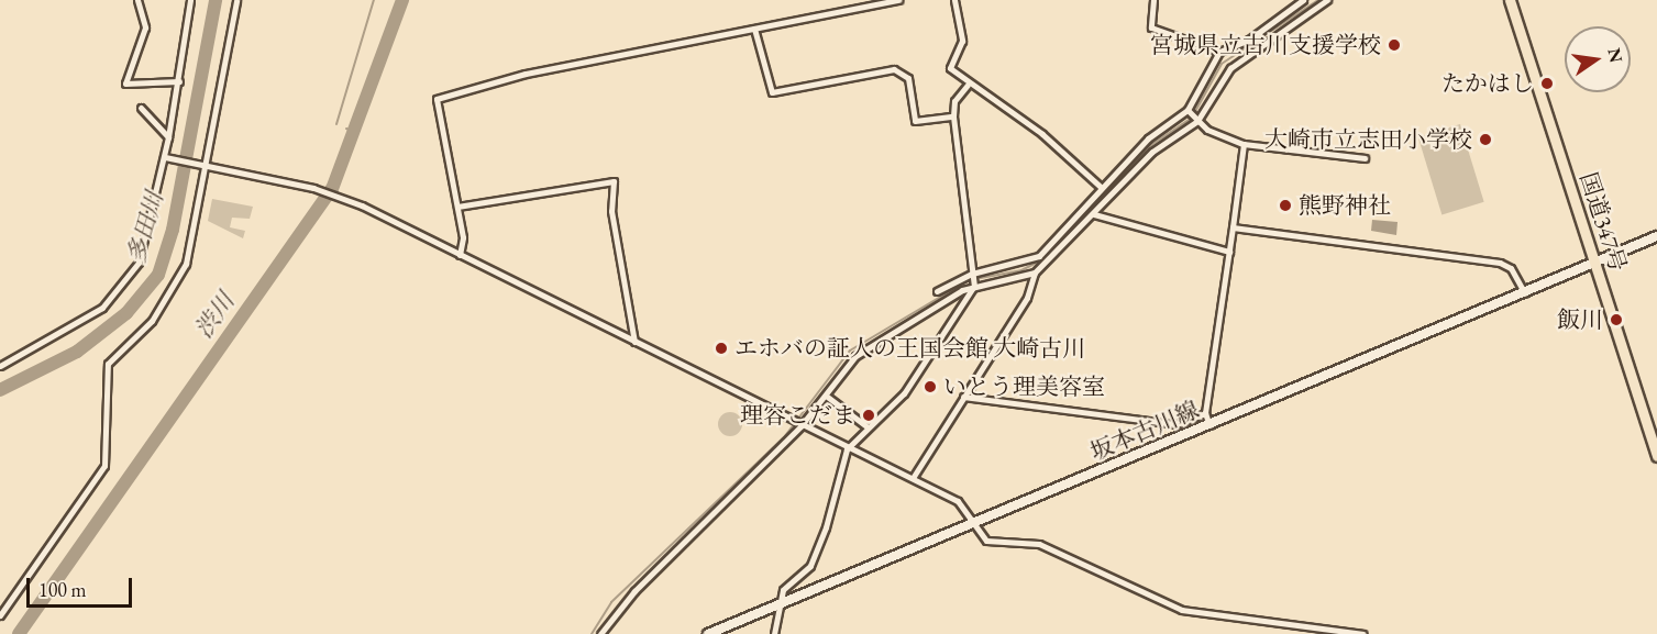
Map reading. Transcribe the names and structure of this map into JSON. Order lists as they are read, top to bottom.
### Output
{
  "streets": {
    "highway": ["国道347号"],
    "main road": ["坂本古川線"]
  },
  "crossings": [
    ["国道347号", "坂本古川線"]
  ],
  "water": ["多田川", "渋川"],
  "places": [
    "宮城県立古川支援学校",
    "たかはし",
    "大崎市立志田小学校",
    "熊野神社",
    "飯川",
    "エホバの証人の王国会館 大崎古川",
    "いとう理美容室",
    "理容こだま"
  ],
  "scale_bar": "100 m",
  "north": "right"
}
